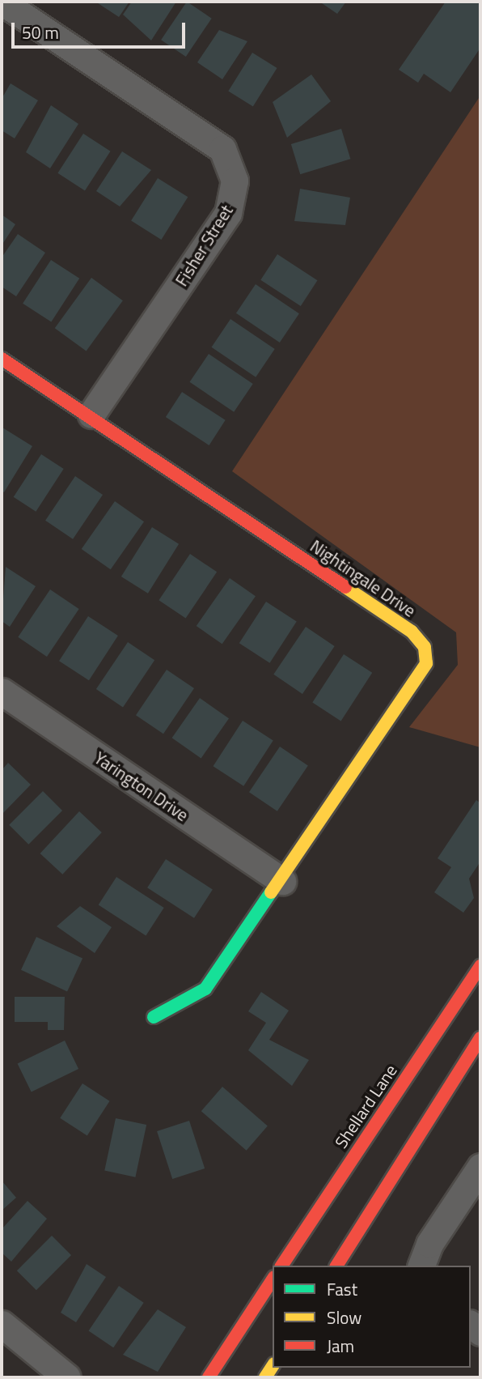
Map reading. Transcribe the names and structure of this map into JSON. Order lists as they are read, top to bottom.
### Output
{
  "streets": {
    "street": [
      "Fisher Street",
      "Nightingale Drive",
      "Yarington Drive",
      "Shellard Lane"
    ]
  },
  "crossings": [
    ["Fisher Street", "Nightingale Drive"],
    ["Nightingale Drive", "Yarington Drive"]
  ],
  "legend": ["Fast", "Slow", "Jam"],
  "scale_bar": "50 m"
}
